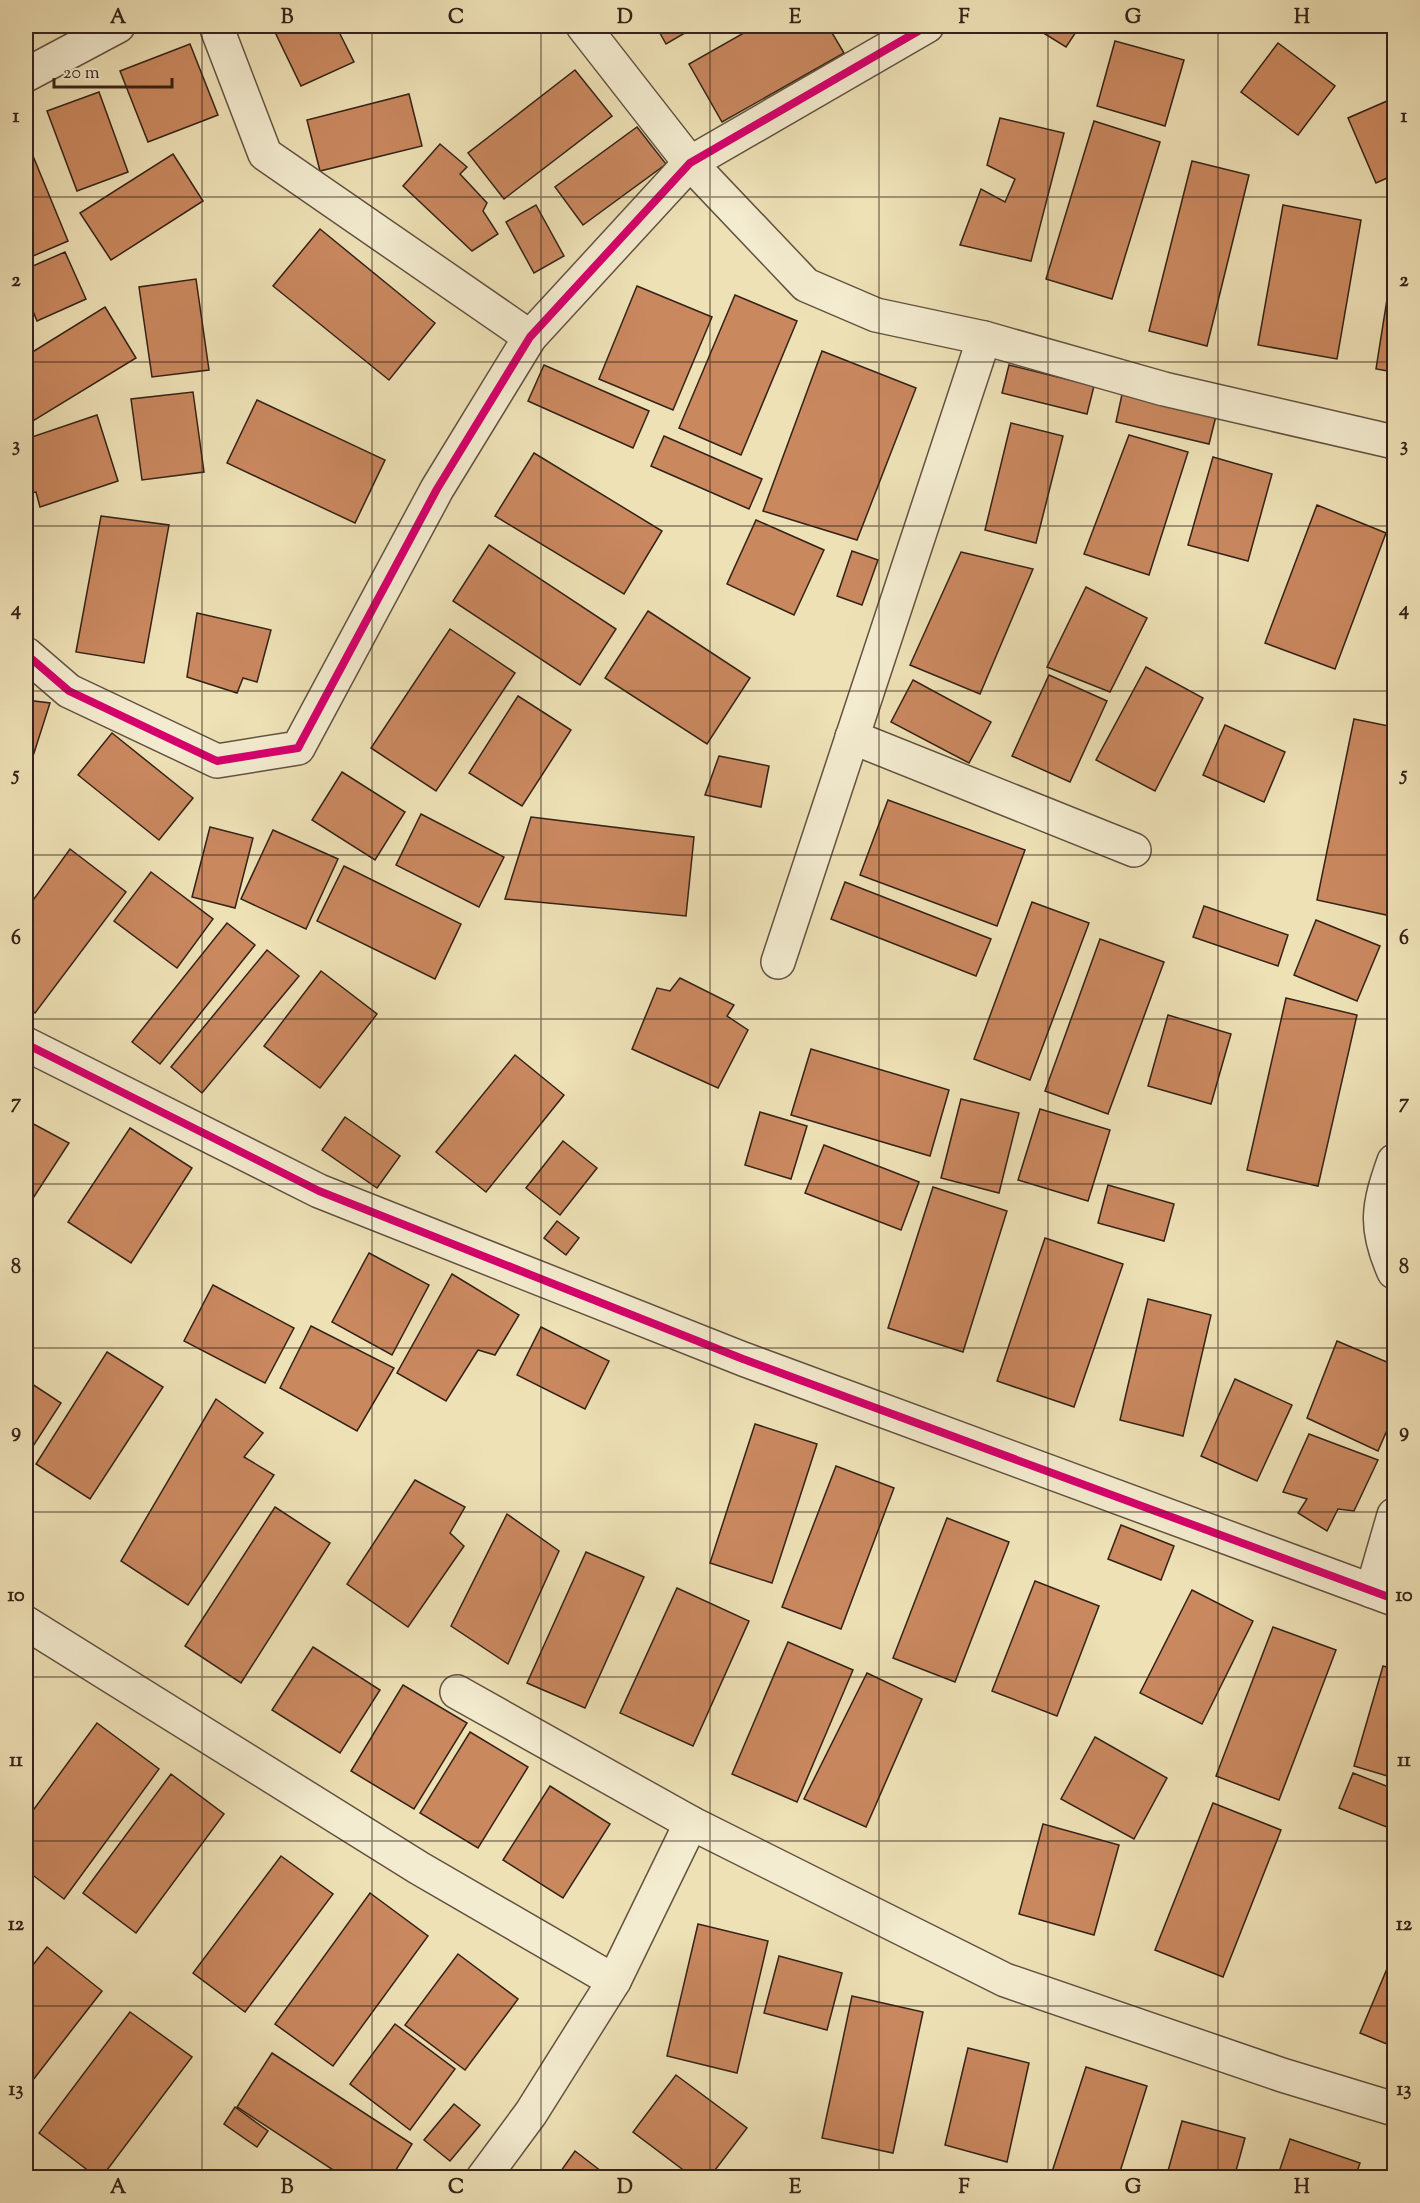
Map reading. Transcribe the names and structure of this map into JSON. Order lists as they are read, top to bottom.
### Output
{
  "scale_bar": "20 m",
  "grid": {
    "columns": [
      "A",
      "B",
      "C",
      "D",
      "E",
      "F",
      "G",
      "H"
    ],
    "rows": [
      "1",
      "2",
      "3",
      "4",
      "5",
      "6",
      "7",
      "8",
      "9",
      "10",
      "11",
      "12",
      "13"
    ]
  }
}
